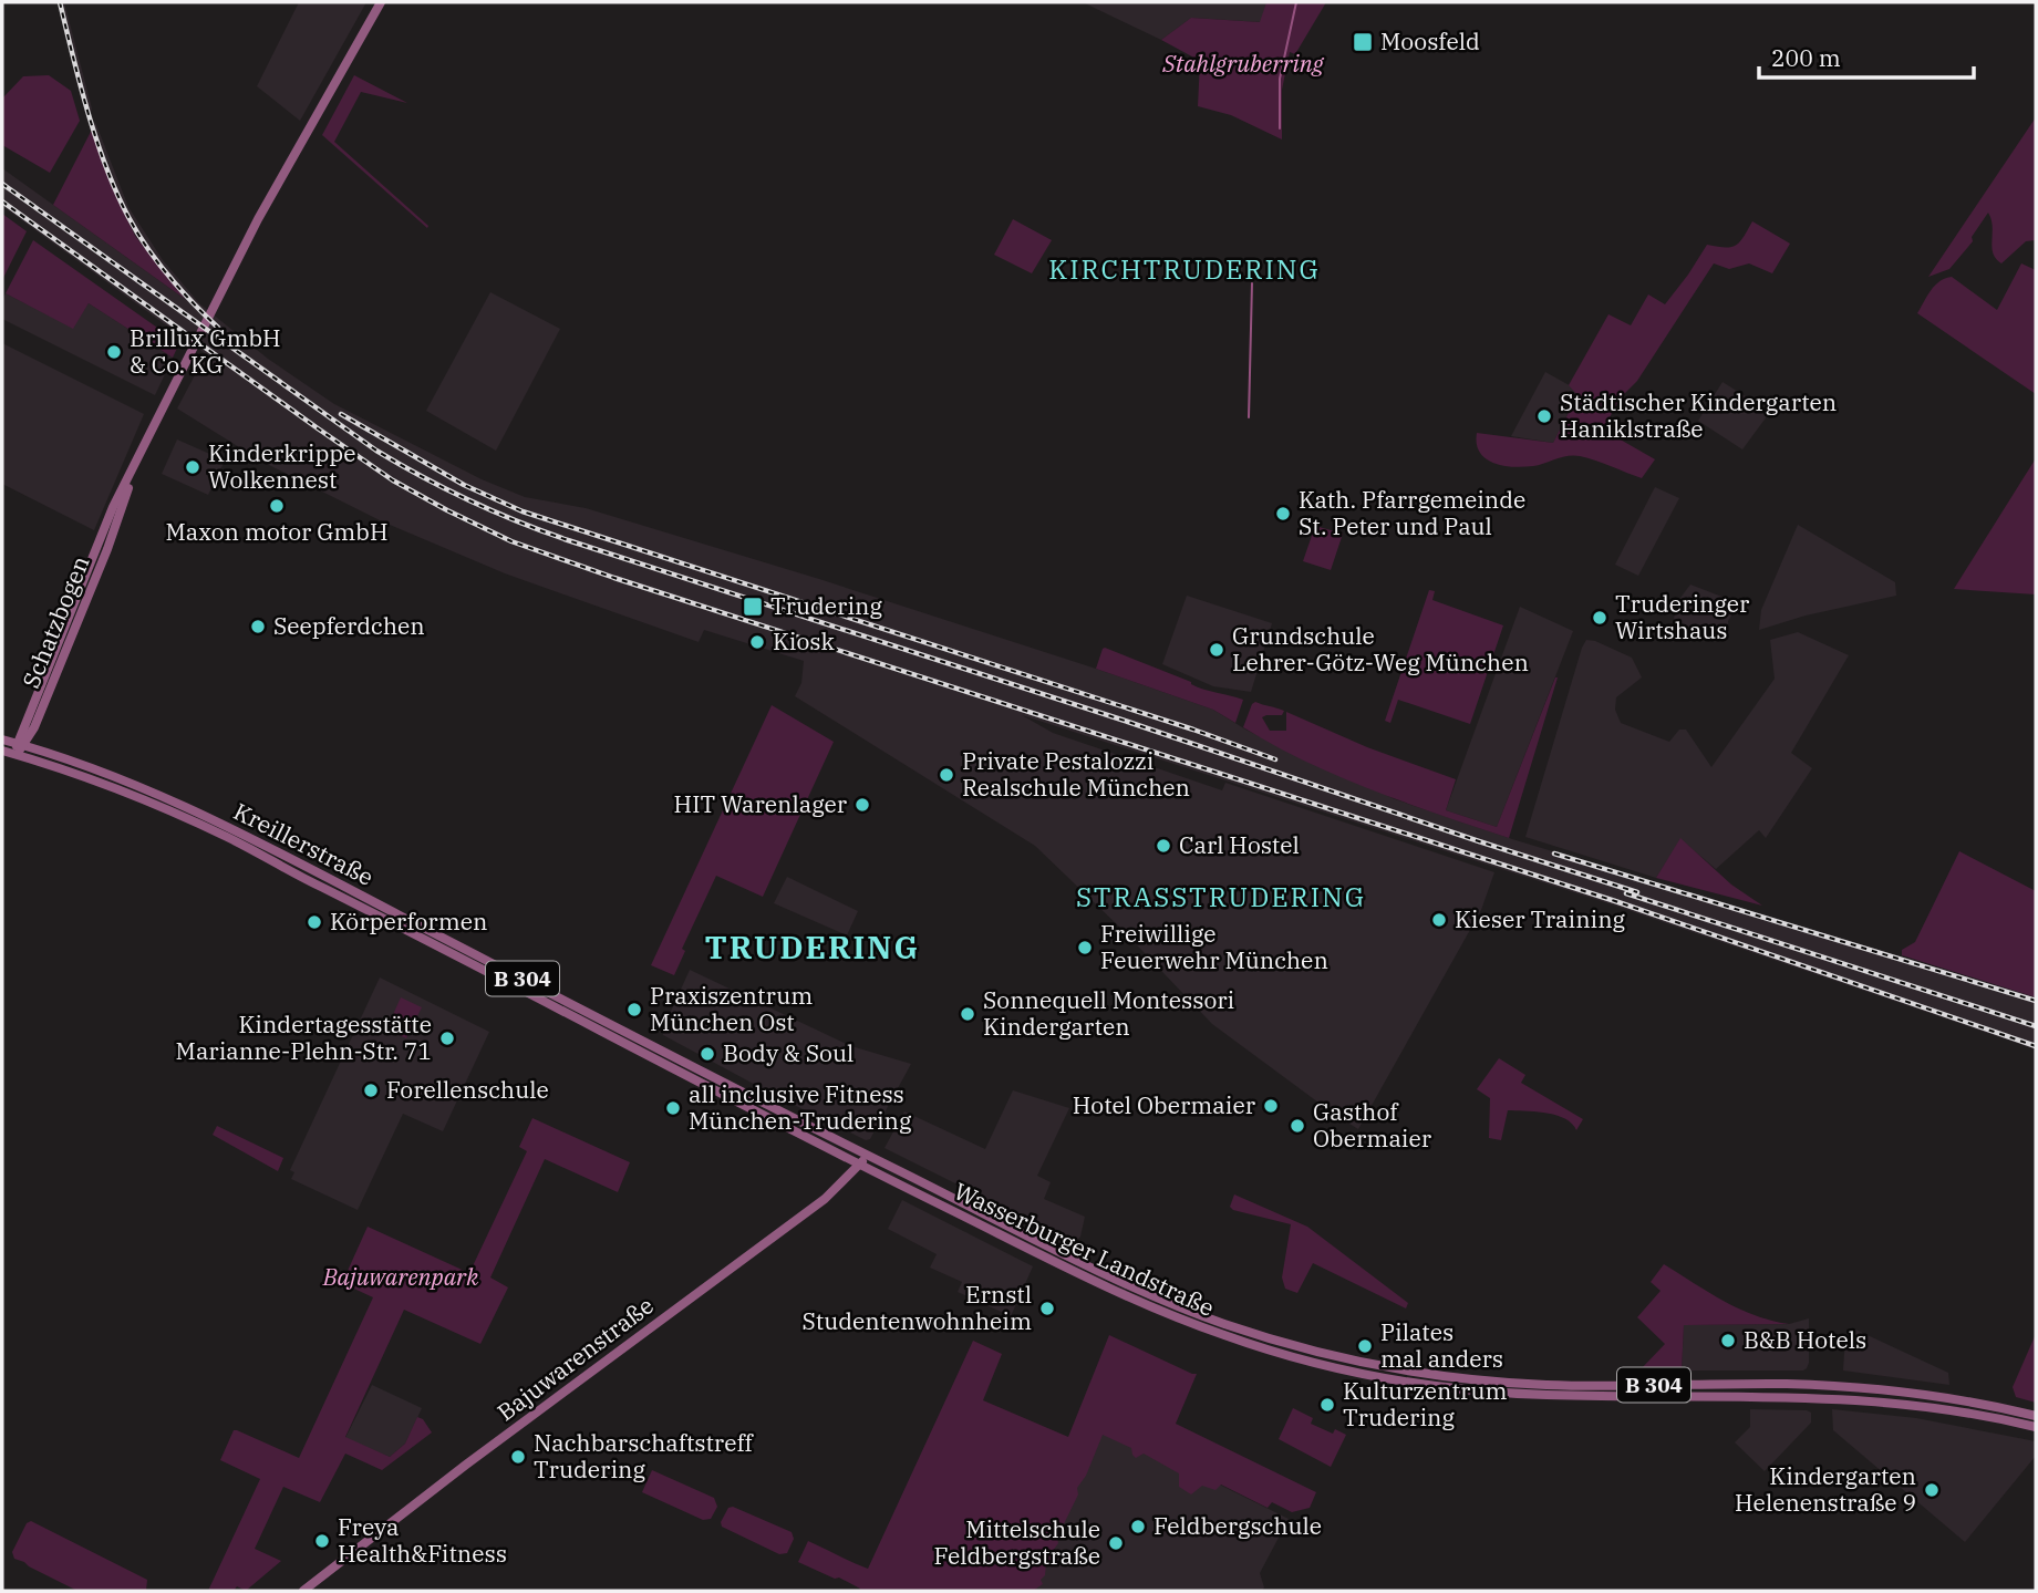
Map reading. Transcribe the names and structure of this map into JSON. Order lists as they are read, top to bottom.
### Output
{
  "streets": {
    "main road": [
      "Schatzbogen",
      "Kreillerstraße",
      "B 304",
      "Wasserburger Landstraße",
      "Bajuwarenstraße"
    ]
  },
  "crossings": [
    ["Schatzbogen", "Kreillerstraße"],
    ["Kreillerstraße", "Wasserburger Landstraße"],
    ["Kreillerstraße", "Bajuwarenstraße"],
    ["Wasserburger Landstraße", "Bajuwarenstraße"]
  ],
  "districts": ["KIRCHTRUDERING", "STRASSTRUDERING", "TRUDERING"],
  "parks": ["Stahlgruberring", "Bajuwarenpark"],
  "places": {
    "transit": ["Moosfeld", "Trudering"],
    "other": [
      "Brillux GmbH & Co. KG",
      "Städtischer Kindergarten Haniklstraße",
      "Kinderkrippe Wolkennest",
      "Maxon motor GmbH",
      "Kath. Pfarrgemeinde St. Peter und Paul",
      "Truderinger Wirtshaus",
      "Seepferdchen",
      "Kiosk",
      "Grundschule Lehrer-Götz-Weg München",
      "Private Pestalozzi Realschule München",
      "HIT Warenlager",
      "Carl Hostel",
      "Kieser Training",
      "Körperformen",
      "Freiwillige Feuerwehr München",
      "Praxiszentrum München Ost",
      "Sonnequell Montessori Kindergarten",
      "Kindertagesstätte Marianne-Plehn-Str. 71",
      "Body & Soul",
      "Forellenschule",
      "Hotel Obermaier",
      "all inclusive Fitness München-Trudering",
      "Gasthof Obermaier",
      "Ernstl Studentenwohnheim",
      "B&B Hotels",
      "Pilates mal anders",
      "Kulturzentrum Trudering",
      "Nachbarschaftstreff Trudering",
      "Kindergarten Helenenstraße 9",
      "Feldbergschule",
      "Freya Health&Fitness",
      "Mittelschule Feldbergstraße"
    ]
  },
  "scale_bar": "200 m"
}
